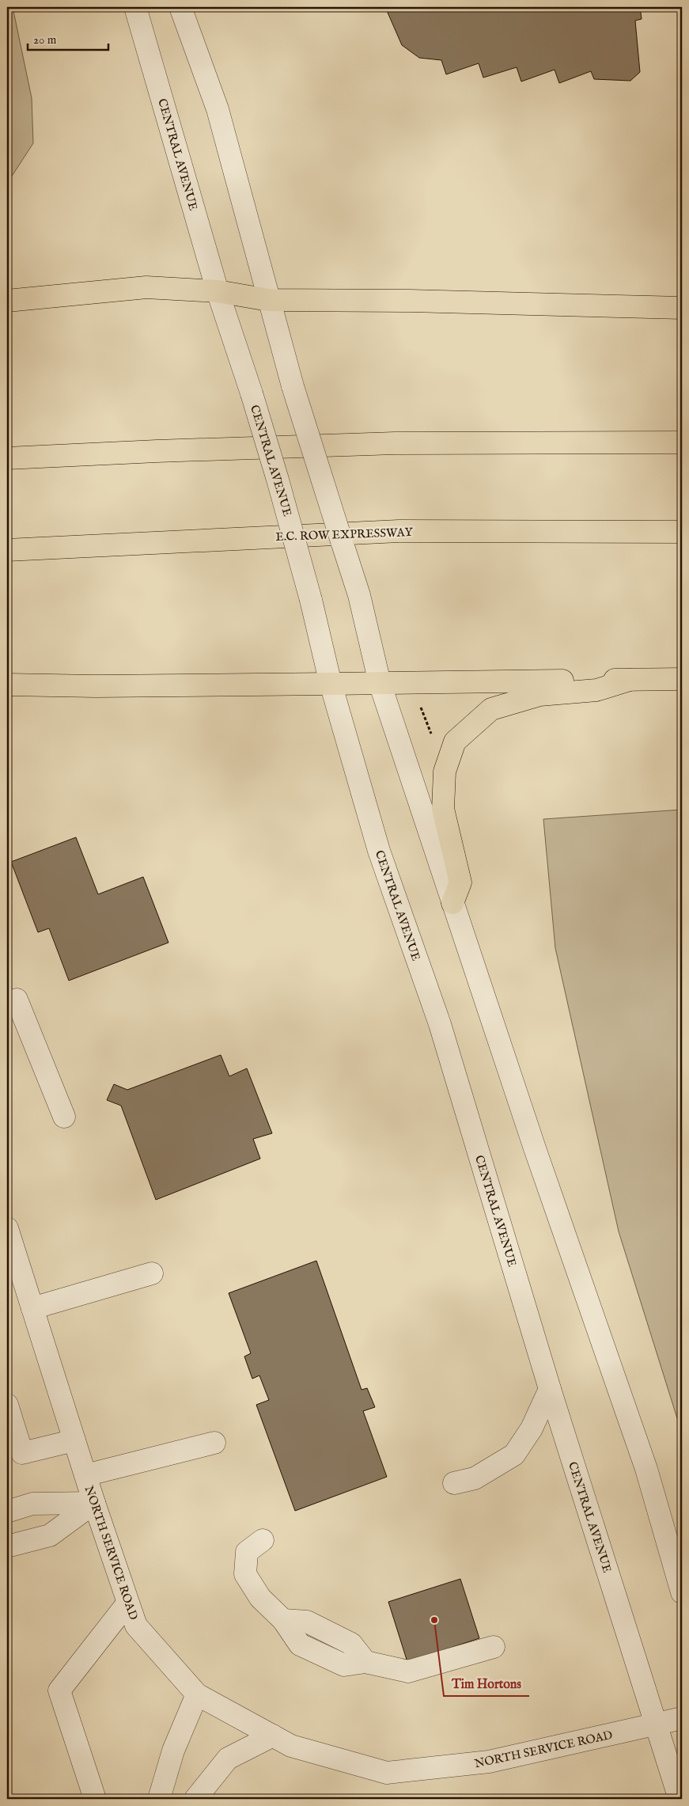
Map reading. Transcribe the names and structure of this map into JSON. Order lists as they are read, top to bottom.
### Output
{
  "streets": {
    "main road": ["E.C. ROW EXPRESSWAY"],
    "street": ["CENTRAL AVENUE", "NORTH SERVICE ROAD"]
  },
  "crossings": [
    ["CENTRAL AVENUE", "NORTH SERVICE ROAD"]
  ],
  "places": ["Tim Hortons"],
  "scale_bar": "20 m"
}
